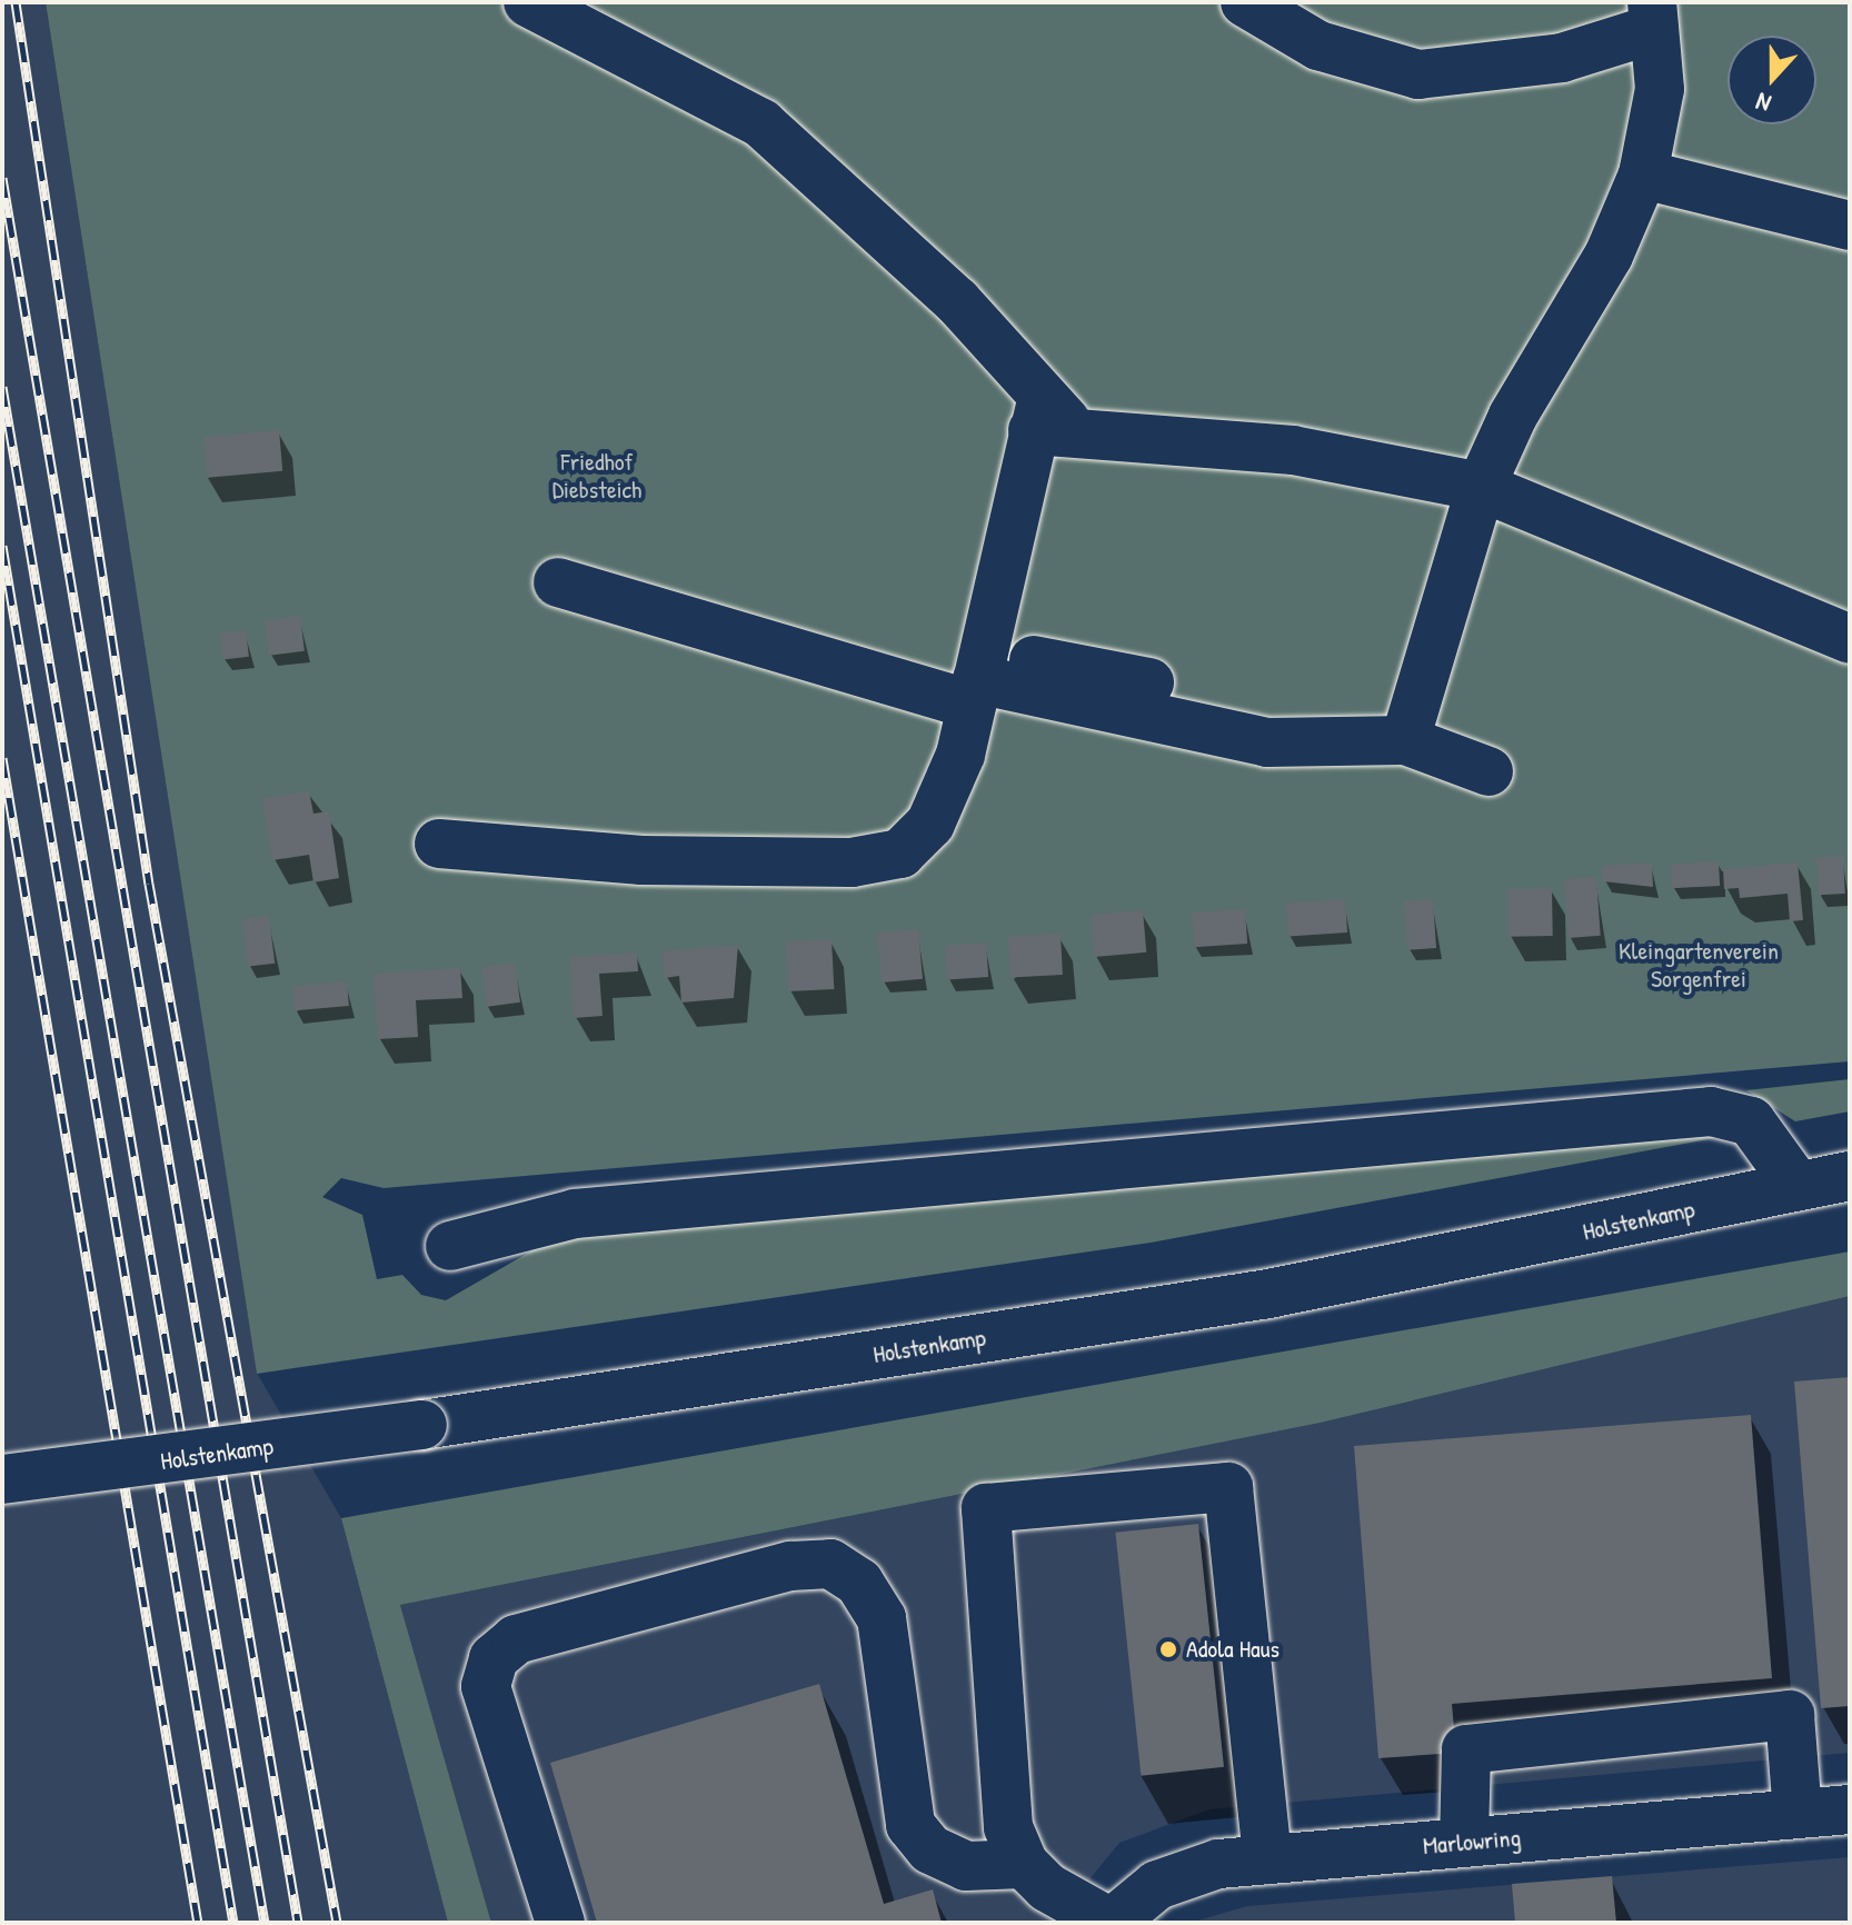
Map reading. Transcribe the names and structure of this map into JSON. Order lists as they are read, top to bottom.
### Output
{
  "streets": {
    "main road": ["Holstenkamp", "Marlowring"]
  },
  "parks": ["Friedhof Diebsteich", "Kleingartenverein Sorgenfrei"],
  "places": ["Adola Haus"],
  "north": "bottom"
}
